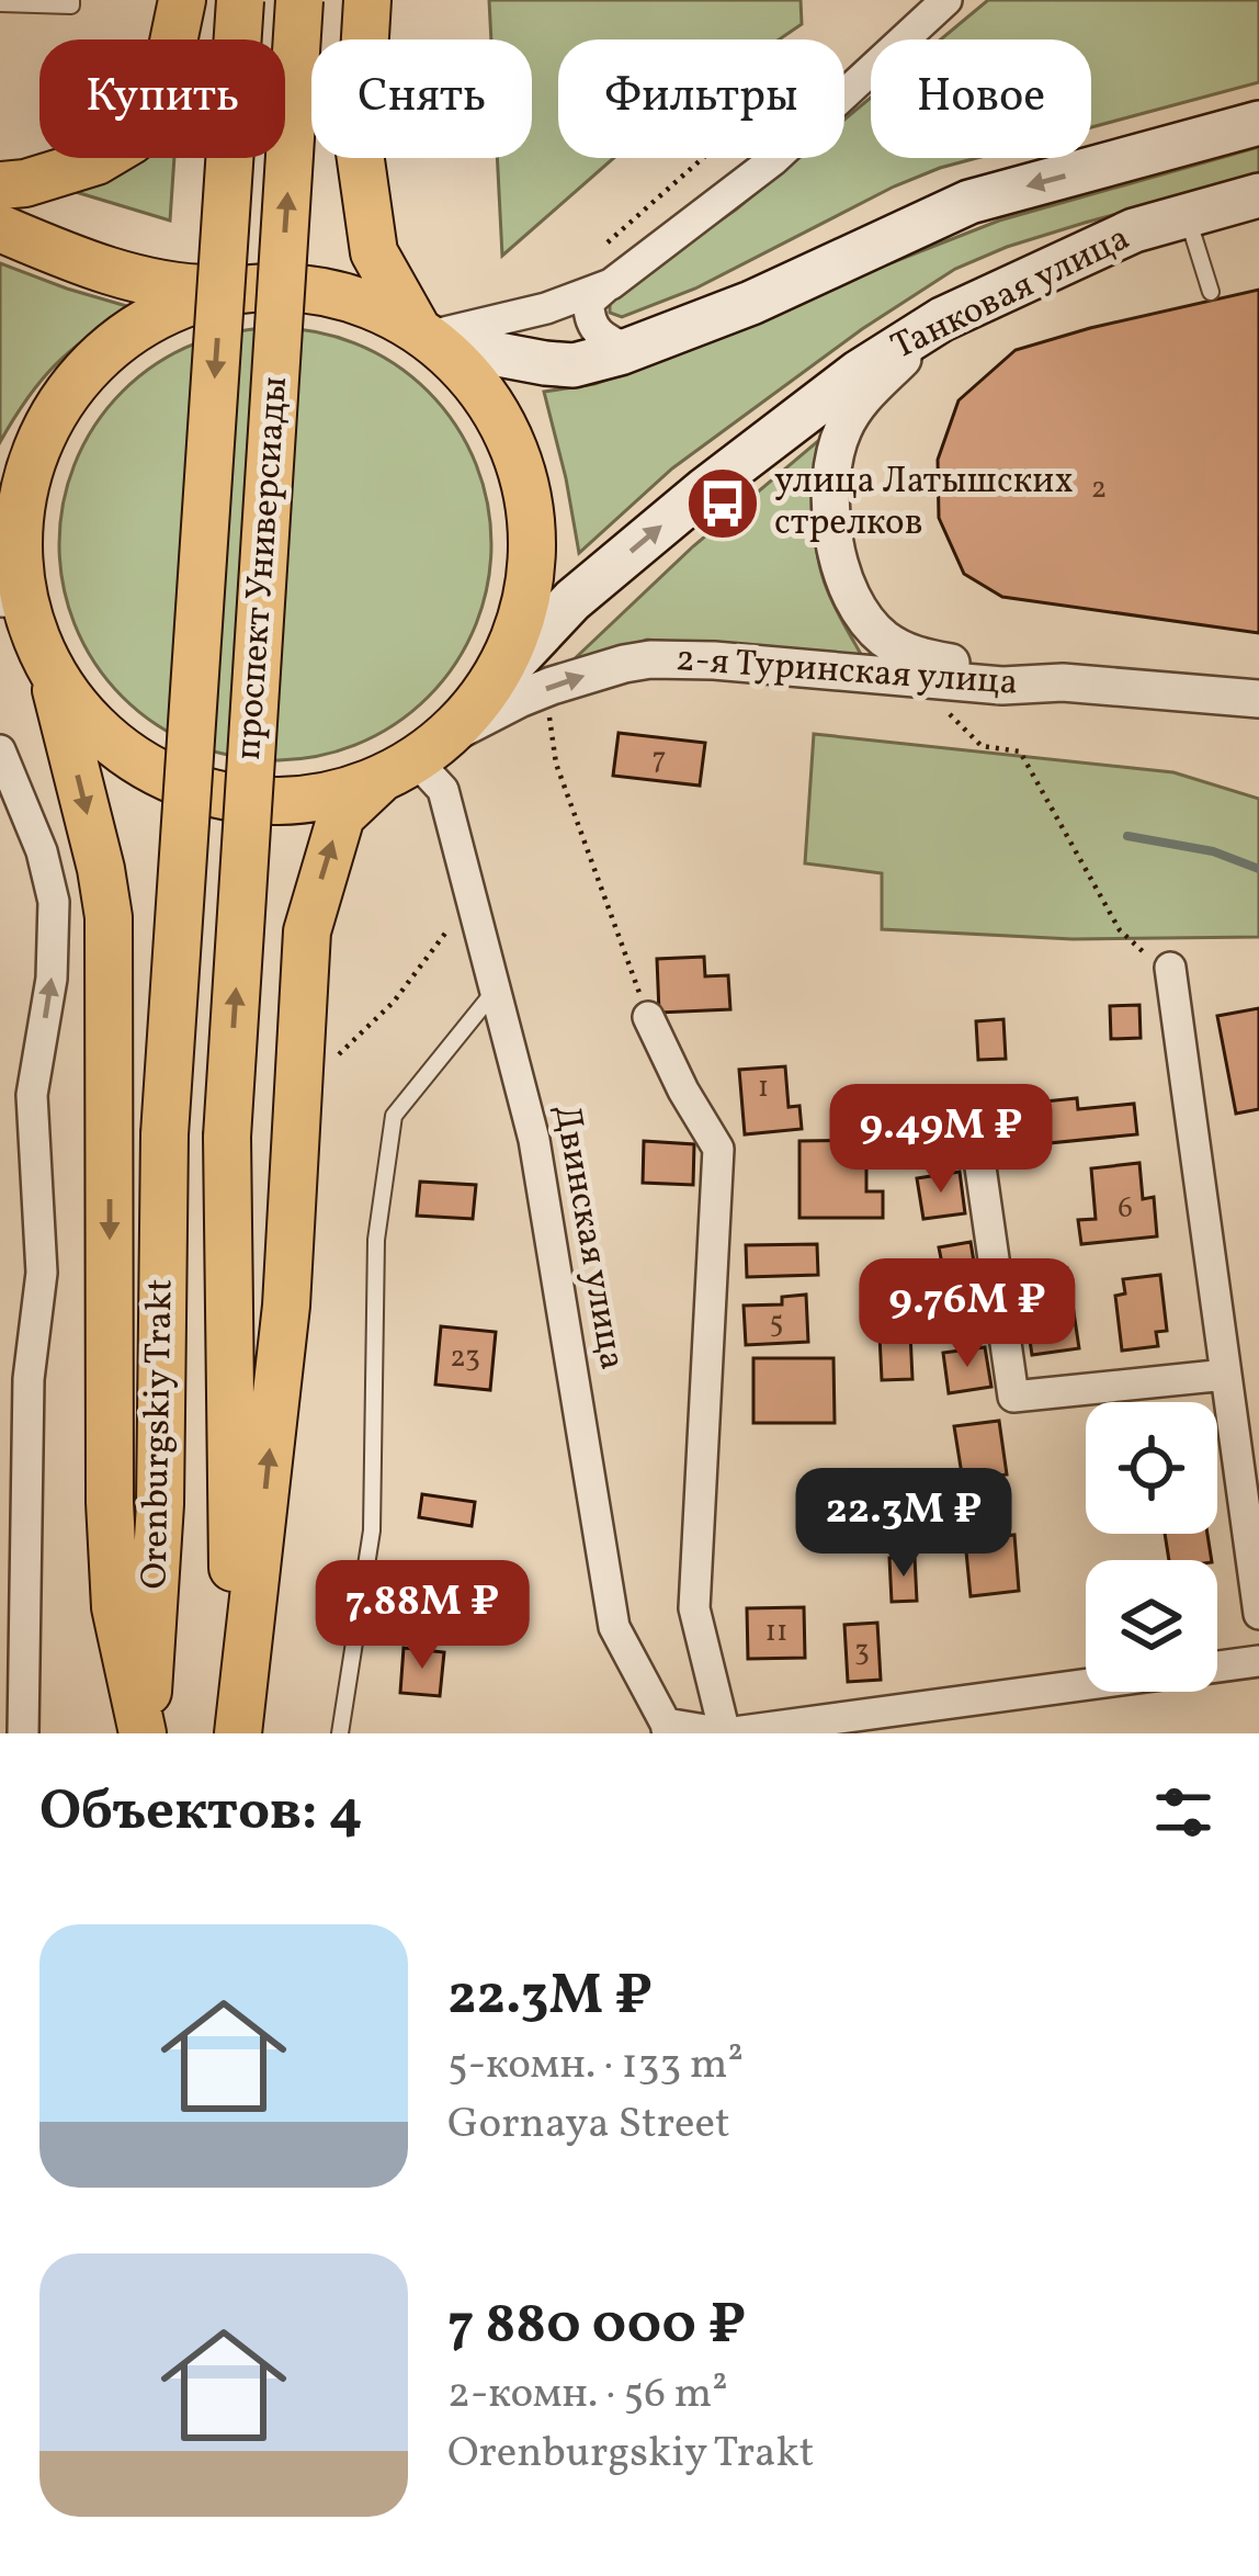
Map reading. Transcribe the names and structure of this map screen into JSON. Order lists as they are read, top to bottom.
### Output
{
  "streets": {
    "main road": ["Танковая улица", "проспект Универсиады", "Orenburgskiy Trakt"],
    "street": ["2-я Туринская улица", "Двинская улица"]
  },
  "crossings": [
    ["проспект Универсиады", "Orenburgskiy Trakt"],
    ["2-я Туринская улица", "Двинская улица"]
  ],
  "one_way": ["2-я Туринская улица"],
  "places": {
    "bus stop": ["улица Латышских стрелков"]
  },
  "house_numbers": [
    "2",
    "7",
    "1",
    "6",
    "5",
    "23",
    "11",
    "3"
  ],
  "page": {
    "chip": [
      "Купить",
      "Снять",
      "Фильтры",
      "Новое"
    ],
    "price": [
      "9.49M ₽",
      "9.76M ₽",
      "22.3M ₽",
      "7.88M ₽"
    ],
    "heading": "Объектов: 4",
    "list": [
      {
        "name": "22.3M ₽",
        "note": "5-комн. · 133 m² · Gornaya Street"
      },
      {
        "name": "7 880 000 ₽",
        "note": "2-комн. · 56 m² · Orenburgskiy Trakt"
      }
    ]
  }
}
